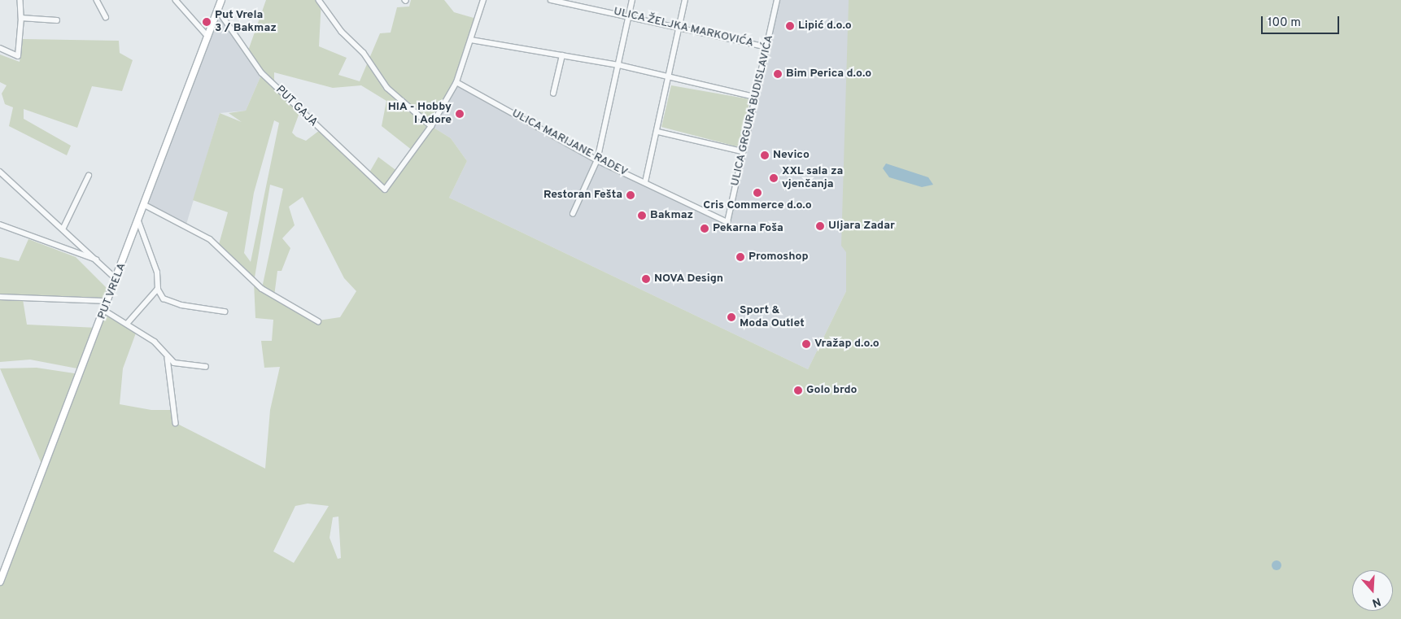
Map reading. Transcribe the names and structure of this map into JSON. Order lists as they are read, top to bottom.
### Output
{
  "streets": {
    "main road": ["PUT VRELA"],
    "street": [
      "ULICA ŽELJKA MARKOVIĆA",
      "PUT GAJA",
      "ULICA GRGURA BUDISLAVIĆA",
      "ULICA MARIJANE RADEV"
    ]
  },
  "crossings": [
    ["ULICA ŽELJKA MARKOVIĆA", "ULICA GRGURA BUDISLAVIĆA"],
    ["PUT GAJA", "PUT VRELA"],
    ["ULICA GRGURA BUDISLAVIĆA", "ULICA MARIJANE RADEV"]
  ],
  "places": [
    "Put Vrela 3 / Bakmaz",
    "Lipić d.o.o",
    "Bim Perica d.o.o",
    "HIA - Hobby I Adore",
    "Nevico",
    "XXL sala za vjenčanja",
    "Cris Commerce d.o.o",
    "Restoran Fešta",
    "Bakmaz",
    "Uljara Zadar",
    "Pekarna Foša",
    "Promoshop",
    "NOVA Design",
    "Sport & Moda Outlet",
    "Vražap d.o.o",
    "Golo brdo"
  ],
  "scale_bar": "100 m",
  "north": "bottom"
}
